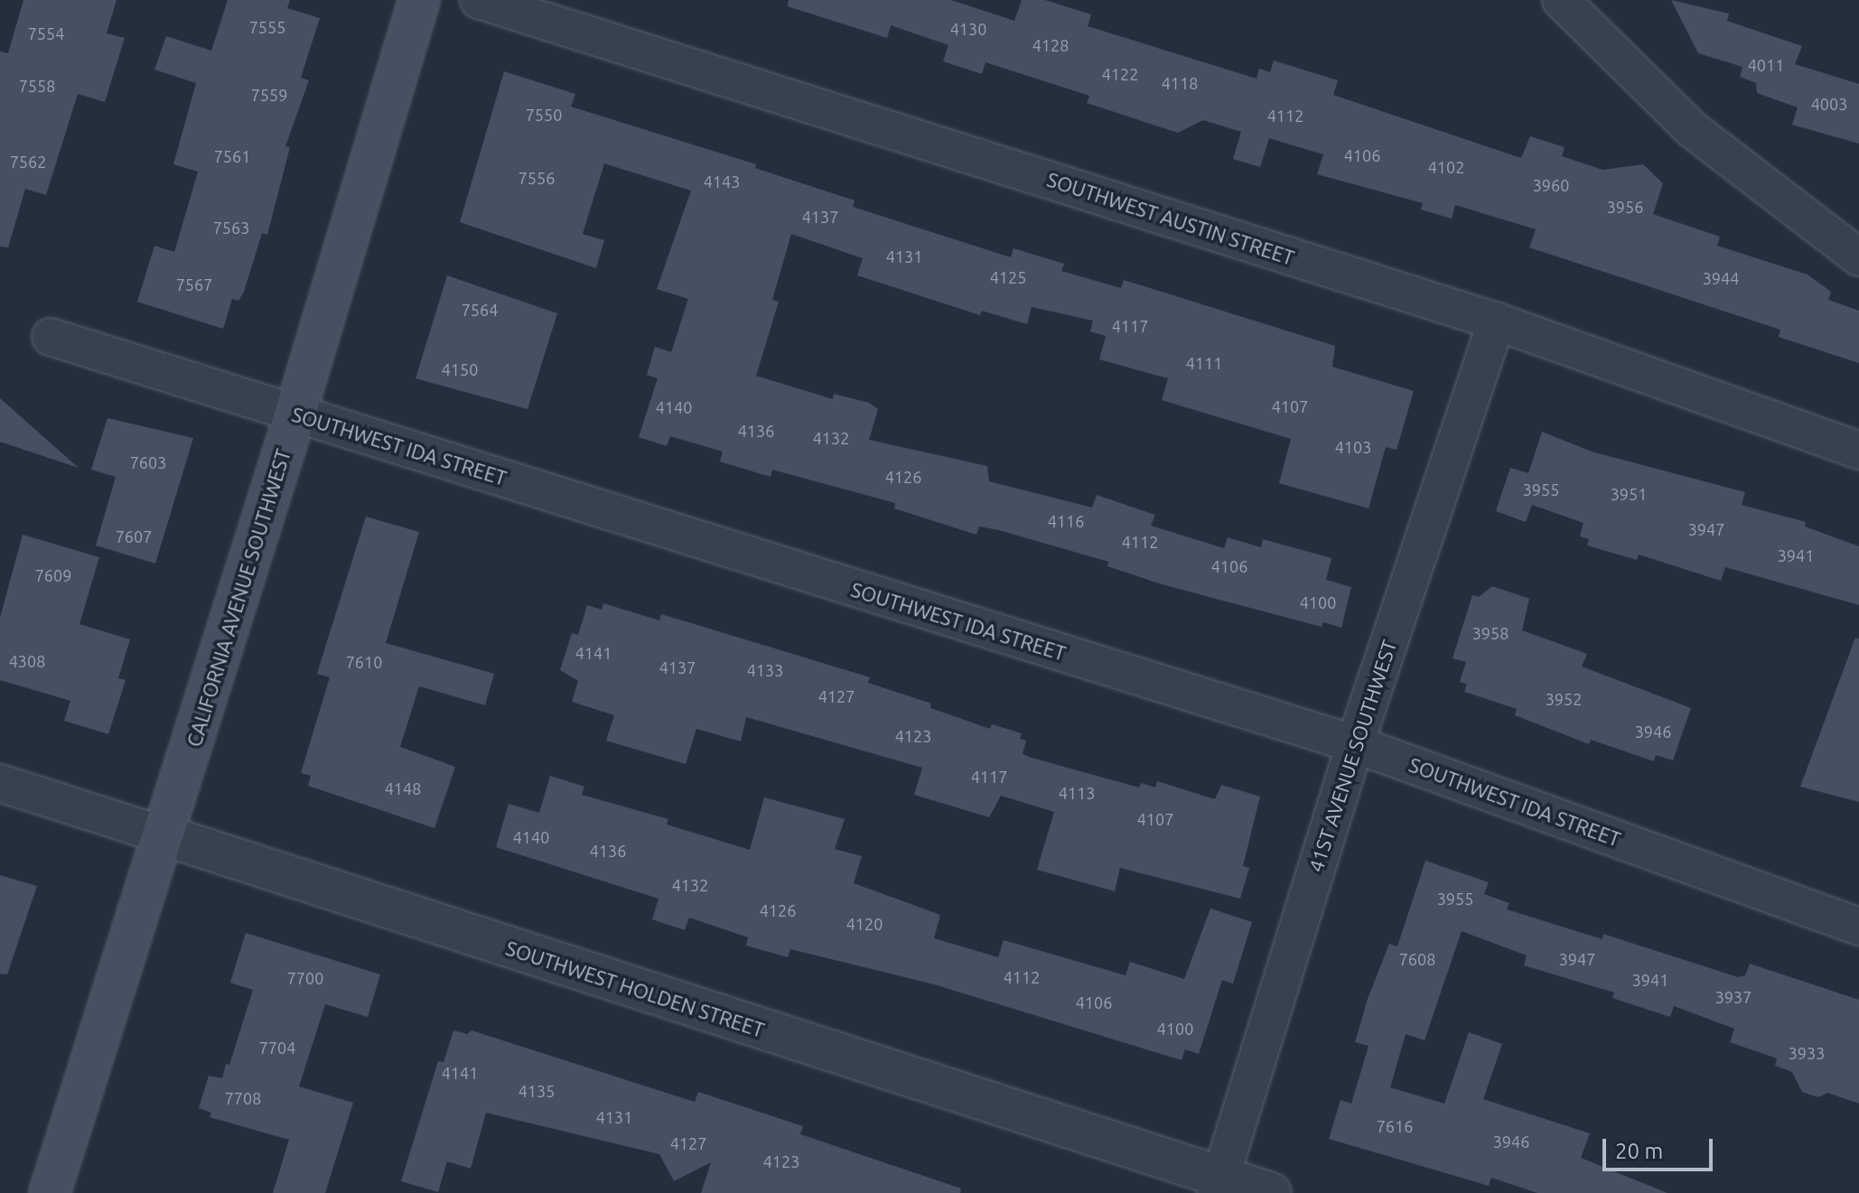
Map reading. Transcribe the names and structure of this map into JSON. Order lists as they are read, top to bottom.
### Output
{
  "streets": {
    "main road": ["CALIFORNIA AVENUE SOUTHWEST"],
    "street": [
      "SOUTHWEST AUSTIN STREET",
      "SOUTHWEST IDA STREET",
      "41ST AVENUE SOUTHWEST",
      "SOUTHWEST HOLDEN STREET"
    ]
  },
  "crossings": [
    ["SOUTHWEST AUSTIN STREET", "41ST AVENUE SOUTHWEST"],
    ["SOUTHWEST IDA STREET", "CALIFORNIA AVENUE SOUTHWEST"],
    ["SOUTHWEST IDA STREET", "41ST AVENUE SOUTHWEST"],
    ["CALIFORNIA AVENUE SOUTHWEST", "SOUTHWEST HOLDEN STREET"],
    ["41ST AVENUE SOUTHWEST", "SOUTHWEST HOLDEN STREET"]
  ],
  "house_numbers": [
    "7555",
    "4130",
    "7554",
    "4128",
    "4011",
    "4122",
    "4118",
    "7558",
    "7559",
    "4003",
    "7550",
    "4112",
    "4106",
    "7561",
    "7562",
    "4102",
    "7556",
    "4143",
    "3960",
    "3956",
    "4137",
    "7563",
    "4131",
    "4125",
    "3944",
    "7567",
    "7564",
    "4117",
    "4111",
    "4150",
    "4107",
    "4140",
    "4136",
    "4132",
    "4103",
    "7603",
    "4126",
    "3955",
    "3951",
    "4116",
    "3947",
    "7607",
    "4112",
    "3941",
    "4106",
    "7609",
    "4100",
    "3958",
    "4141",
    "4308",
    "7610",
    "4137",
    "4133",
    "4127",
    "3952",
    "3946",
    "4123",
    "4117",
    "4148",
    "4113",
    "4107",
    "4140",
    "4136",
    "4132",
    "3955",
    "4126",
    "4120",
    "7608",
    "3947",
    "4112",
    "7700",
    "3941",
    "3937",
    "4106",
    "4100",
    "7704",
    "3933",
    "4141",
    "4135",
    "7708",
    "4131",
    "7616",
    "3946",
    "4127",
    "4123"
  ],
  "scale_bar": "20 m"
}
